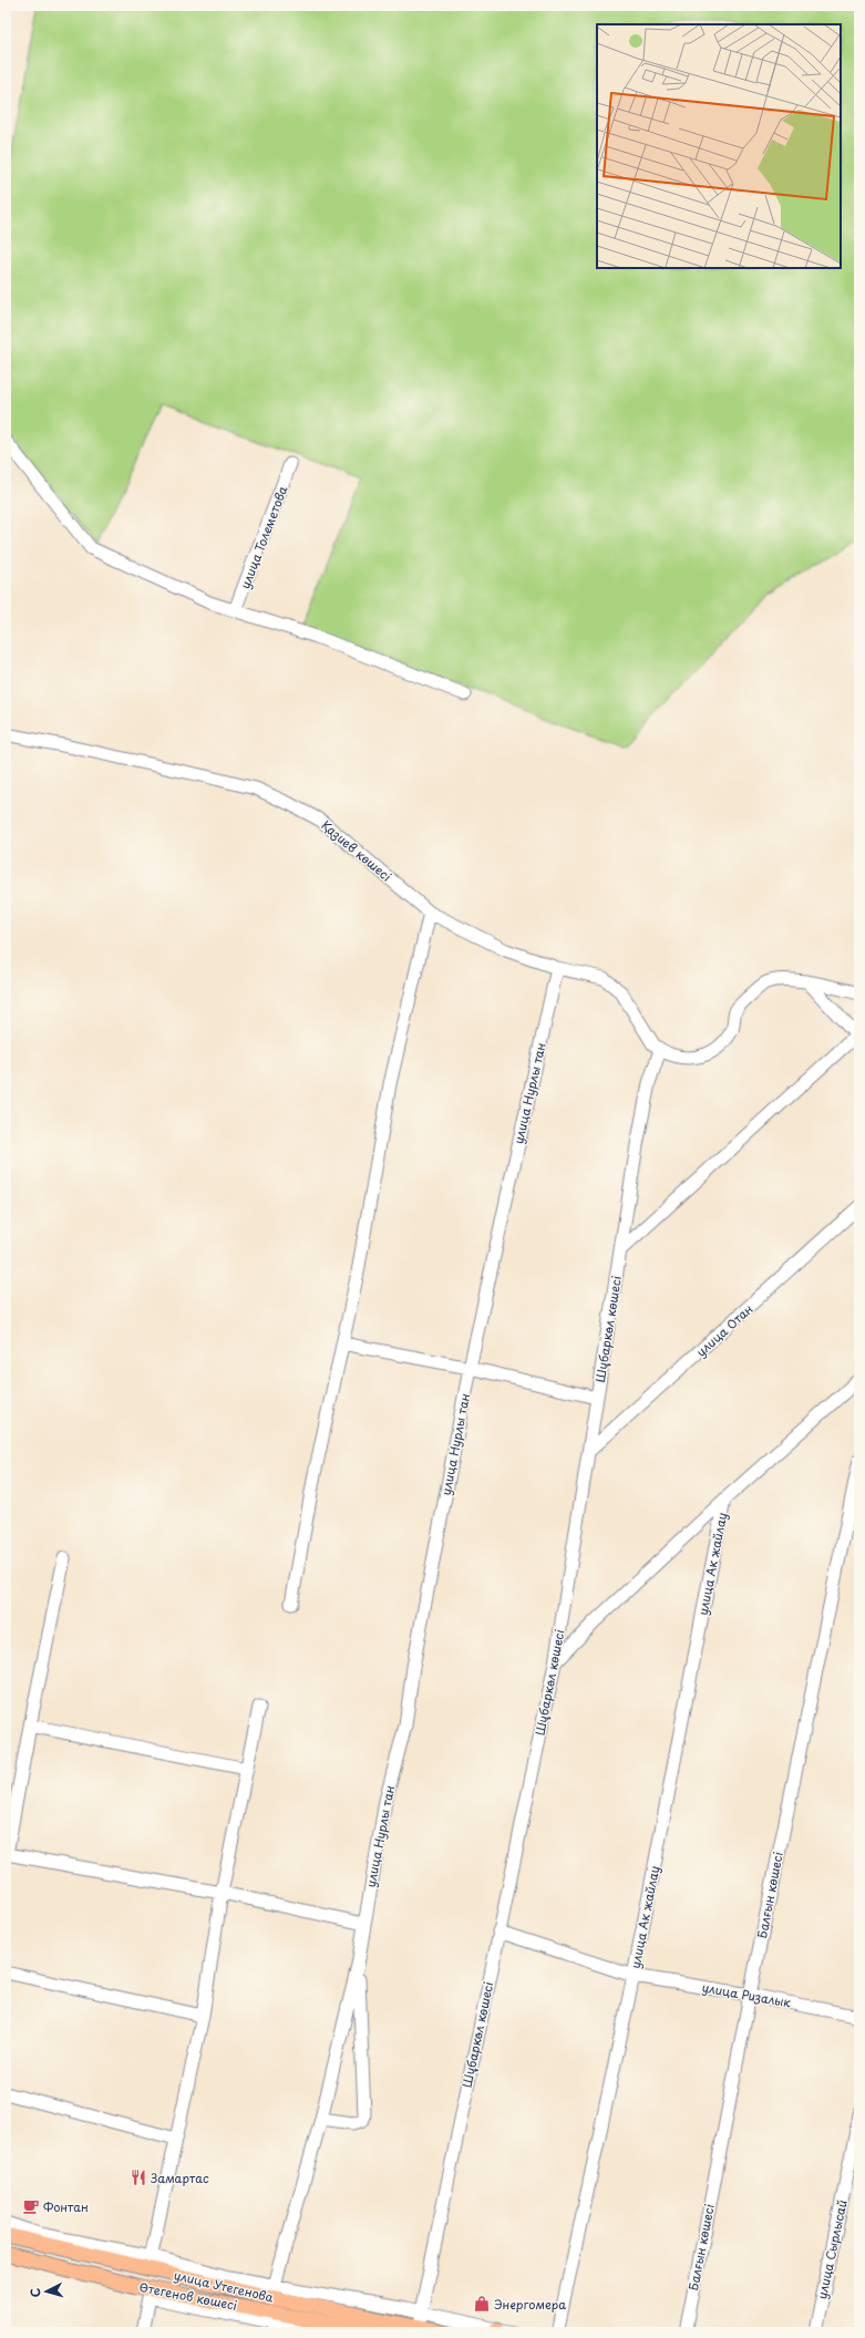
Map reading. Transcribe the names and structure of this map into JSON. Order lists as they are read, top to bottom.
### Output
{
  "streets": {
    "main road": ["улица Утегенова", "Өтегенов көшесі"],
    "street": [
      "улица Толеметова",
      "Қазиев көшесі",
      "улица Нурлы тан",
      "Шұбаркөл көшесі",
      "улица Отан",
      "улица Ак жайлау",
      "Балғын көшесі",
      "улица Ризалык",
      "улица Сырлысай"
    ]
  },
  "crossings": [
    ["Қазиев көшесі", "улица Нурлы тан"],
    ["Қазиев көшесі", "Шұбаркөл көшесі"],
    ["Шұбаркөл көшесі", "улица Отан"],
    ["Шұбаркөл көшесі", "улица Ризалык"],
    ["Шұбаркөл көшесі", "улица Утегенова"],
    ["улица Ак жайлау", "улица Ризалык"],
    ["Балғын көшесі", "улица Ризалык"]
  ],
  "places": {
    "restaurant": ["Замартас"],
    "cafe": ["Фонтан"],
    "shop": ["Энергомера"]
  },
  "north": "left"
}
